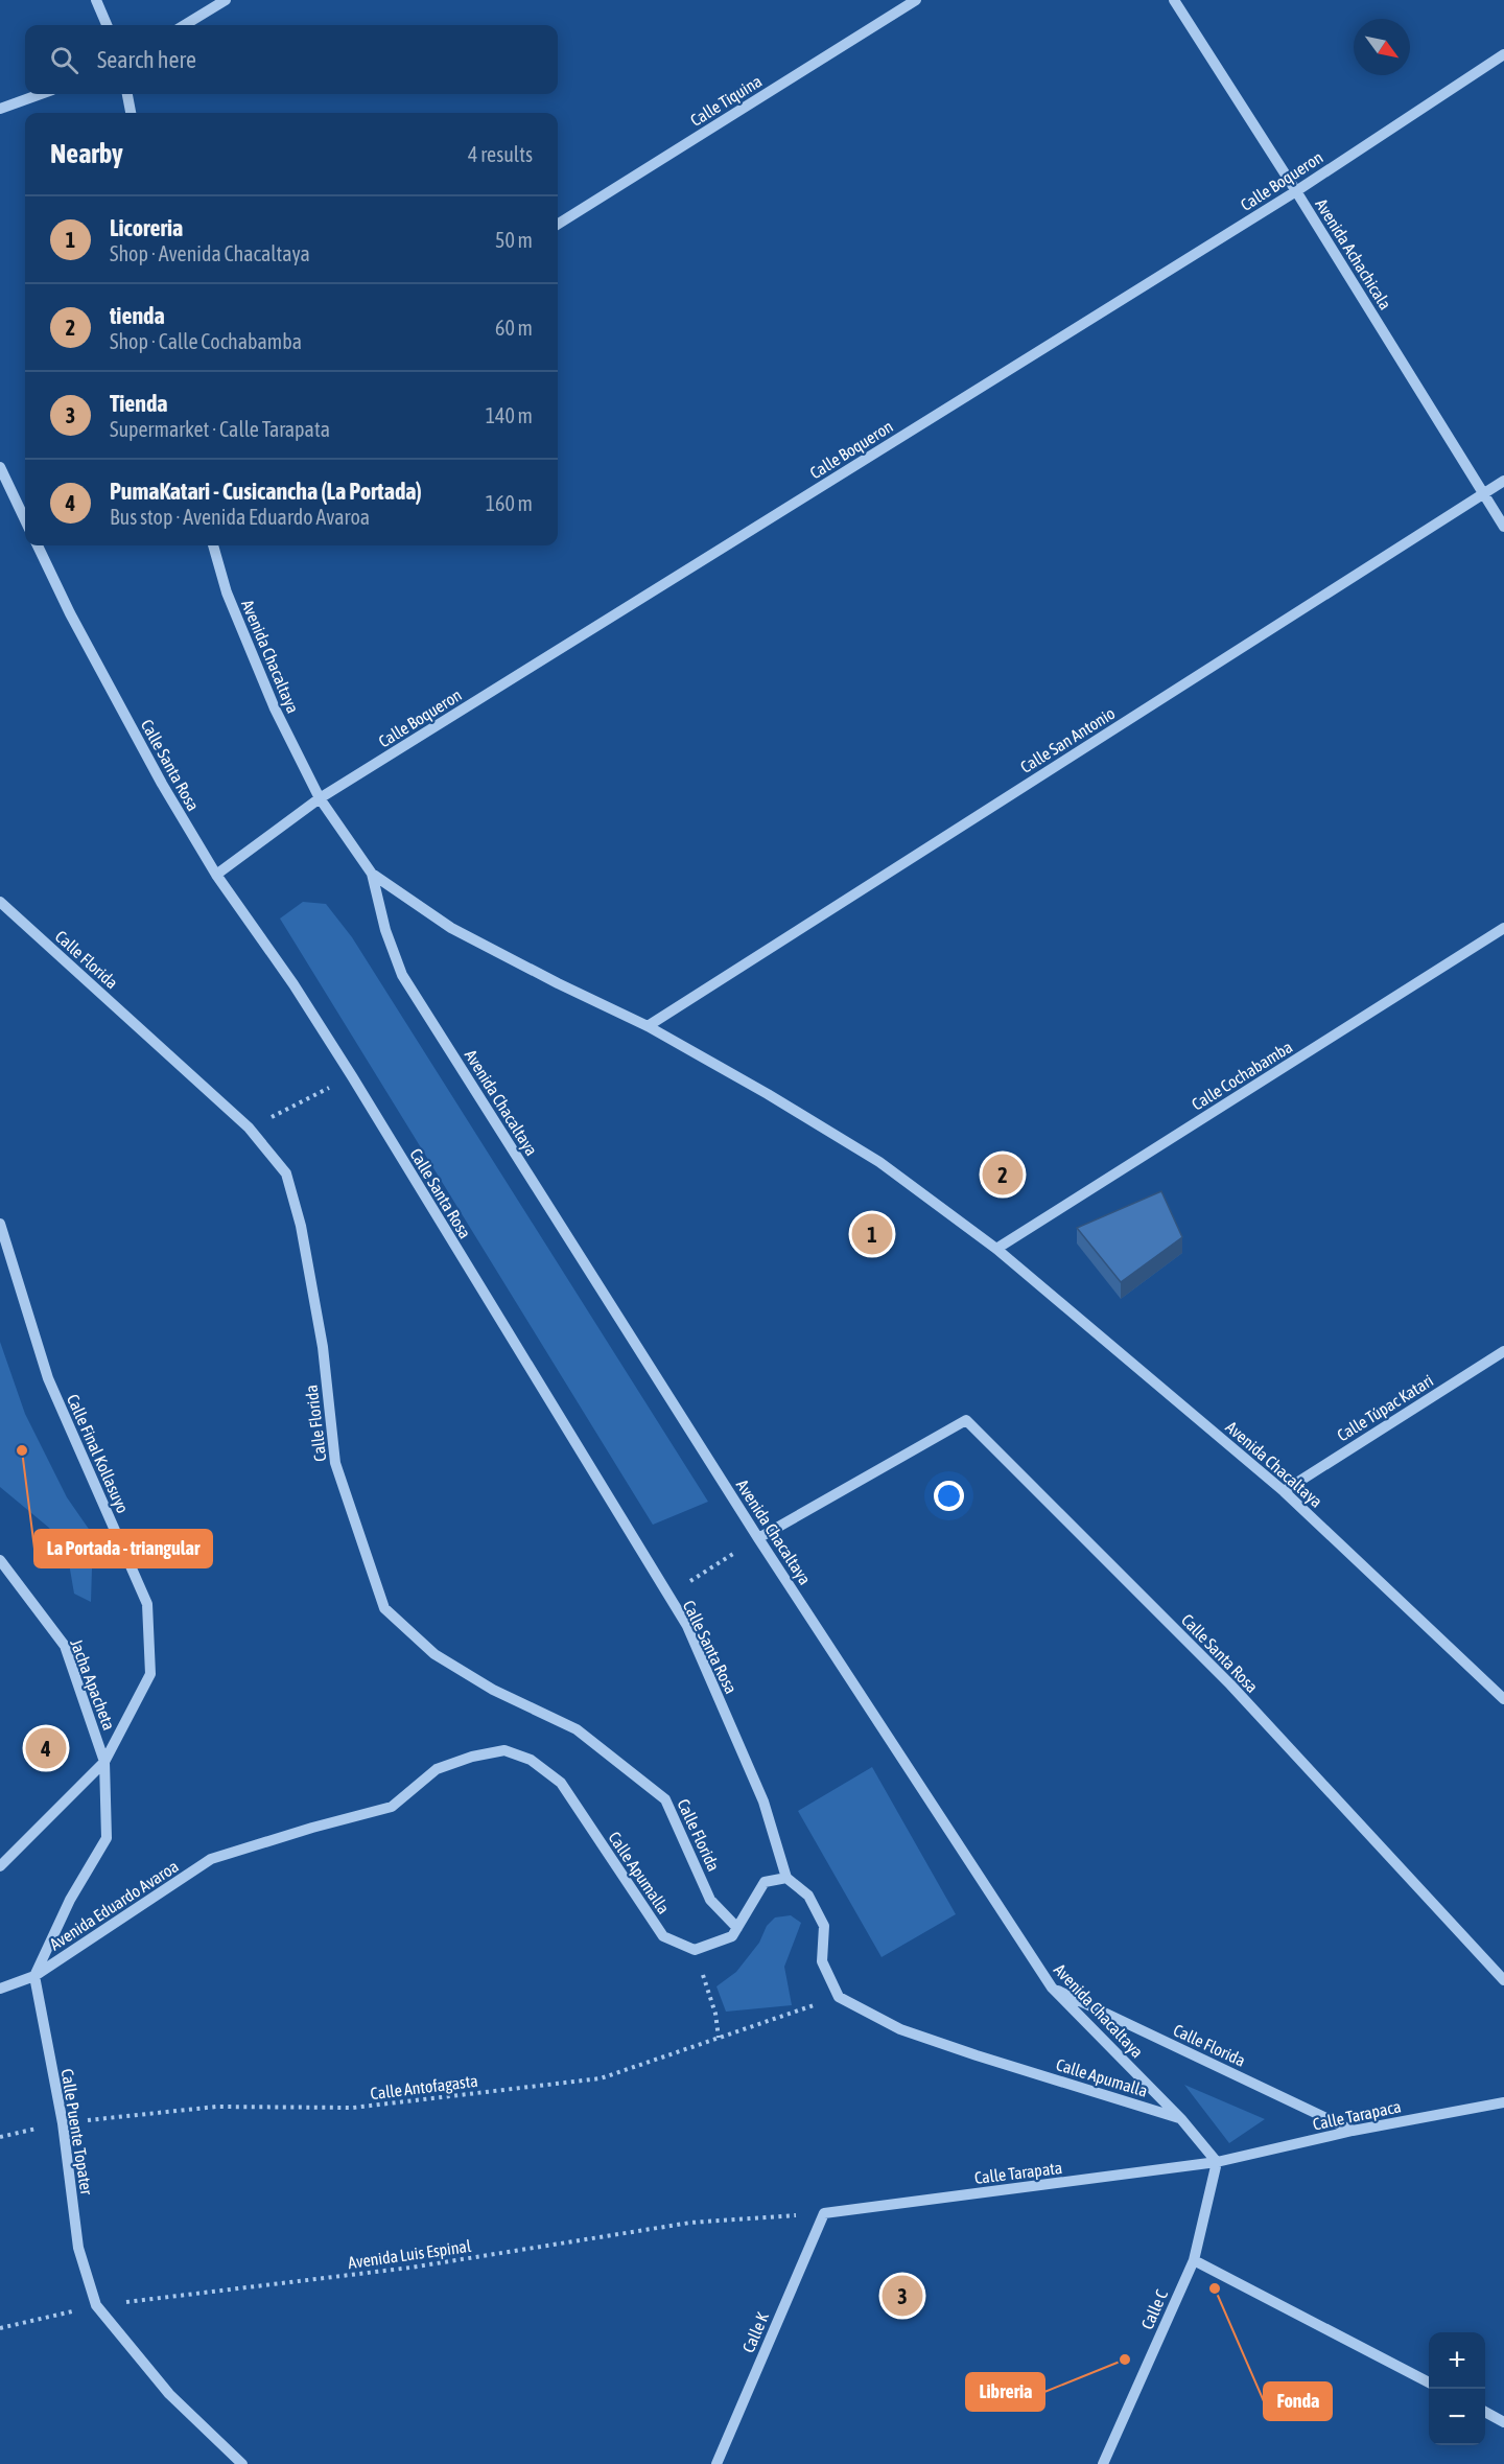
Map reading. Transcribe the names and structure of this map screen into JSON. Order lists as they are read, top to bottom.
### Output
{
  "streets": {
    "street": [
      "Calle Tiquina",
      "Calle Boqueron",
      "Avenida Achachicala",
      "Avenida Chacaltaya",
      "Calle San Antonio",
      "Calle Santa Rosa",
      "Calle Florida",
      "Calle Cochabamba",
      "Calle Túpac Katari",
      "Calle Final Kollasuyo",
      "Jacha Apacheta",
      "Calle Apumalla",
      "Avenida Eduardo Avaroa",
      "Calle Tarapaca",
      "Calle Puente Topater",
      "Calle Tarapata",
      "Calle C",
      "Calle K"
    ],
    "path": ["Calle Antofagasta", "Avenida Luis Espinal"]
  },
  "crossings": [
    ["Calle Boqueron", "Avenida Achachicala"],
    ["Calle Boqueron", "Avenida Chacaltaya"],
    ["Calle Boqueron", "Calle Santa Rosa"],
    ["Avenida Achachicala", "Calle San Antonio"],
    ["Avenida Chacaltaya", "Calle San Antonio"],
    ["Avenida Chacaltaya", "Calle Santa Rosa"],
    ["Avenida Chacaltaya", "Calle Florida"],
    ["Avenida Chacaltaya", "Calle Cochabamba"],
    ["Avenida Chacaltaya", "Calle Túpac Katari"],
    ["Avenida Chacaltaya", "Calle Apumalla"],
    ["Avenida Chacaltaya", "Calle Tarapaca"],
    ["Avenida Chacaltaya", "Calle Tarapata"],
    ["Avenida Chacaltaya", "Calle C"],
    ["Calle Florida", "Calle Tarapaca"],
    ["Calle Final Kollasuyo", "Jacha Apacheta"],
    ["Calle Apumalla", "Avenida Eduardo Avaroa"],
    ["Calle Apumalla", "Calle Antofagasta"],
    ["Avenida Eduardo Avaroa", "Calle Puente Topater"],
    ["Calle Antofagasta", "Calle Puente Topater"],
    ["Calle Tarapaca", "Calle Tarapata"],
    ["Calle Tarapaca", "Calle C"],
    ["Calle Puente Topater", "Avenida Luis Espinal"],
    ["Calle Tarapata", "Avenida Luis Espinal"],
    ["Calle Tarapata", "Calle C"],
    ["Calle Tarapata", "Calle K"],
    ["Avenida Luis Espinal", "Calle K"]
  ],
  "places": ["La Portada - triangular", "Fonda", "Libreria"],
  "north": "bottom right",
  "page": {
    "search": "Search here",
    "heading": ["Nearby", "4 results"],
    "list": [
      {
        "mark": "1",
        "name": "Licoreria",
        "note": "Shop · Avenida Chacaltaya",
        "value": "50 m"
      },
      {
        "mark": "2",
        "name": "tienda",
        "note": "Shop · Calle Cochabamba",
        "value": "60 m"
      },
      {
        "mark": "3",
        "name": "Tienda",
        "note": "Supermarket · Calle Tarapata",
        "value": "140 m"
      },
      {
        "mark": "4",
        "name": "PumaKatari - Cusicancha (La Portada)",
        "note": "Bus stop · Avenida Eduardo Avaroa",
        "value": "160 m"
      }
    ],
    "pins": [
      "2",
      "1",
      "4",
      "3"
    ],
    "map_buttons": ["+", "−"]
  }
}
